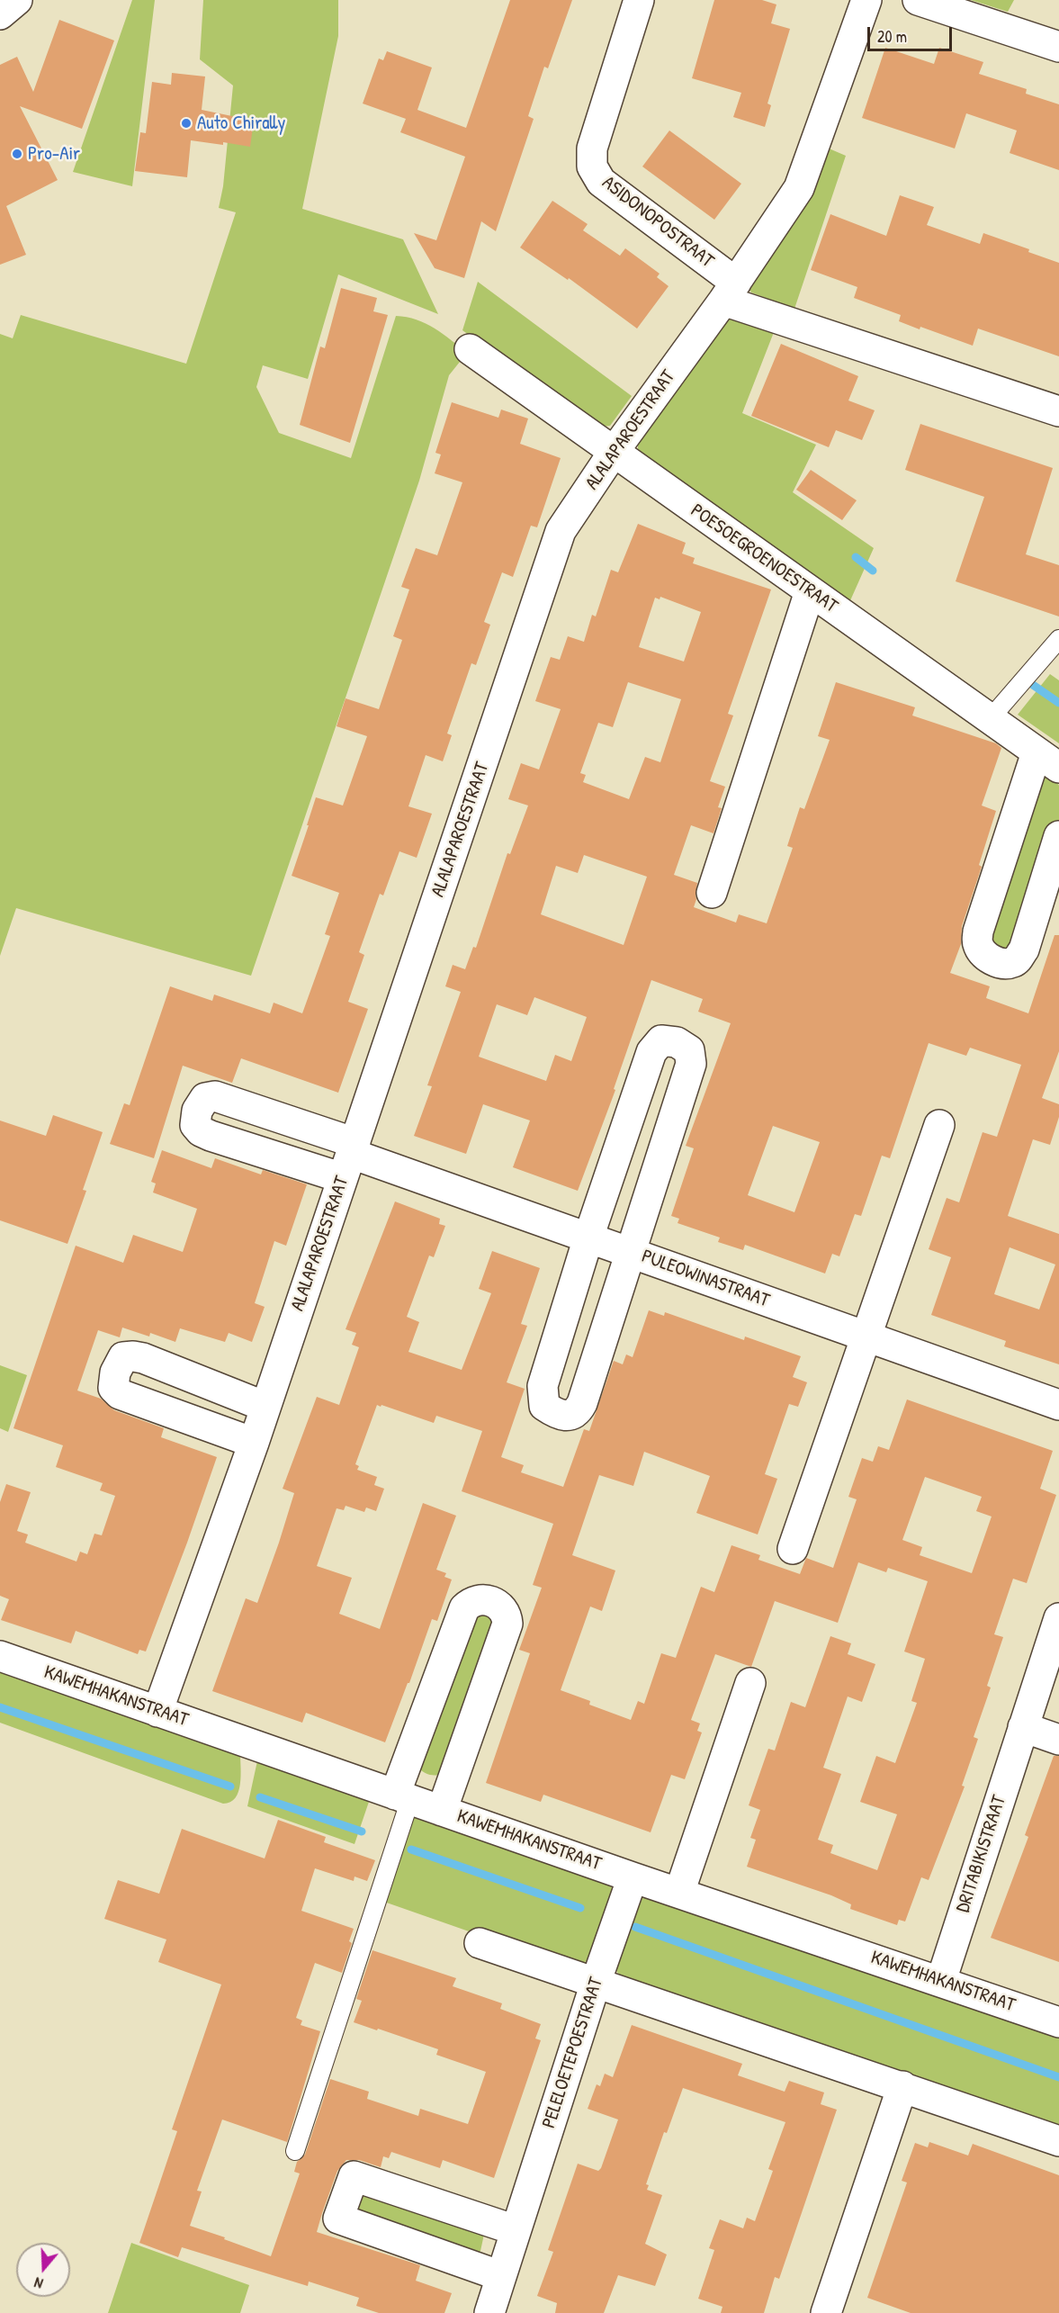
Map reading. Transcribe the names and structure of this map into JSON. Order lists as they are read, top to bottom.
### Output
{
  "streets": {
    "street": [
      "ASIDONOPOSTRAAT",
      "ALALAPAROESTRAAT",
      "POESOEGROENOESTRAAT",
      "PULEOWINASTRAAT",
      "KAWEMHAKANSTRAAT",
      "DRITABIKISTRAAT",
      "PELELOETEPOESTRAAT"
    ]
  },
  "crossings": [
    ["ASIDONOPOSTRAAT", "ALALAPAROESTRAAT"],
    ["ALALAPAROESTRAAT", "POESOEGROENOESTRAAT"],
    ["ALALAPAROESTRAAT", "PULEOWINASTRAAT"],
    ["ALALAPAROESTRAAT", "KAWEMHAKANSTRAAT"],
    ["KAWEMHAKANSTRAAT", "DRITABIKISTRAAT"],
    ["KAWEMHAKANSTRAAT", "PELELOETEPOESTRAAT"]
  ],
  "places": ["Auto Chirally", "Pro-Air"],
  "scale_bar": "20 m",
  "north": "bottom"
}
